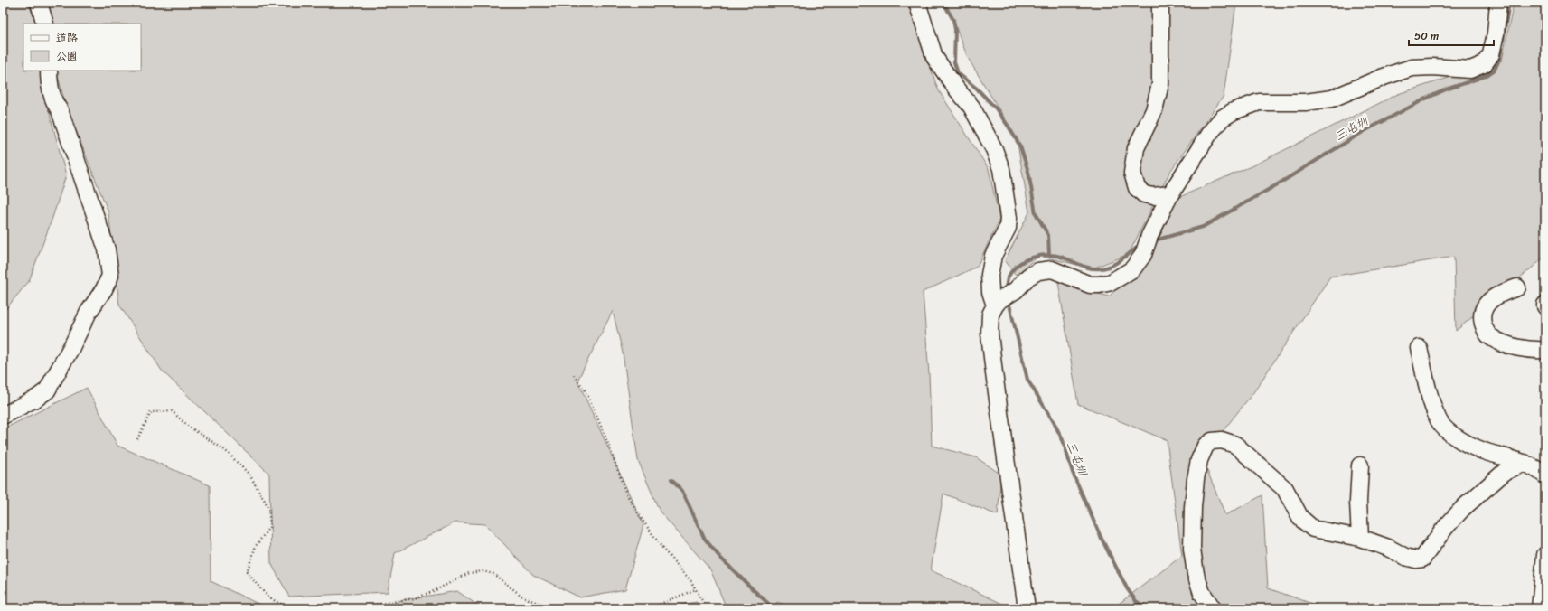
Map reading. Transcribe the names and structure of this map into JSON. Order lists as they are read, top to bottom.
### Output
{
  "water": ["三屯圳"],
  "legend": ["道路", "公園"],
  "scale_bar": "50 m"
}
